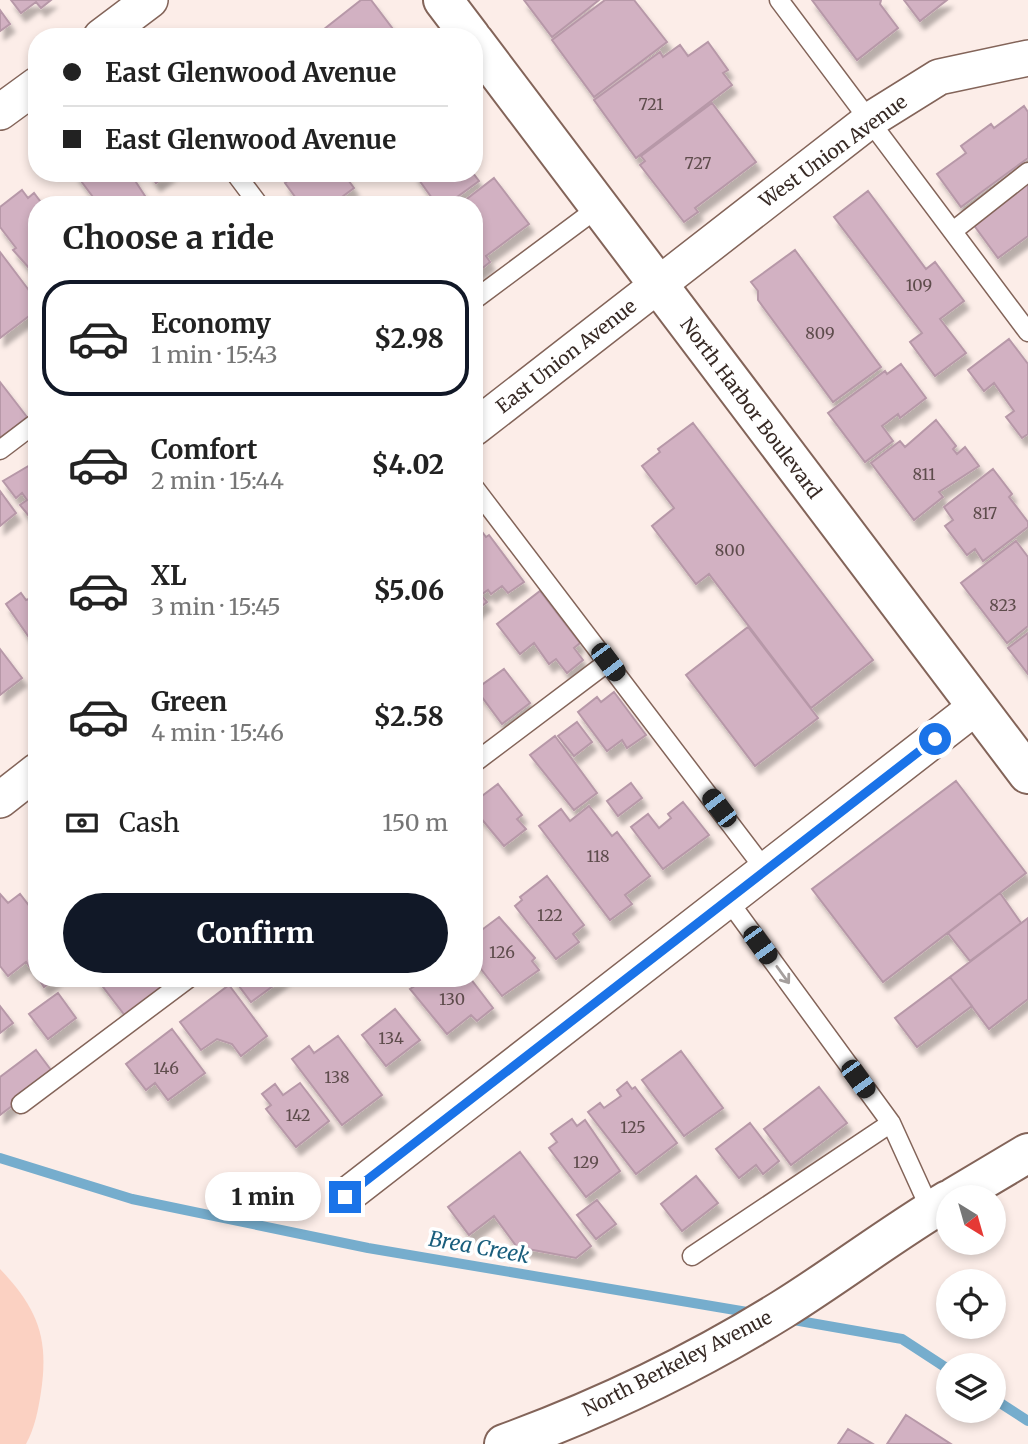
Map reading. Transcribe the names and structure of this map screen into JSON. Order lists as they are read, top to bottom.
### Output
{
  "streets": {
    "main road": ["North Harbor Boulevard", "North Berkeley Avenue"],
    "street": ["West Union Avenue", "East Union Avenue"]
  },
  "crossings": [
    ["West Union Avenue", "East Union Avenue"],
    ["West Union Avenue", "North Harbor Boulevard"],
    ["East Union Avenue", "North Harbor Boulevard"]
  ],
  "water": ["Brea Creek"],
  "house_numbers": [
    "721",
    "727",
    "109",
    "809",
    "811",
    "817",
    "800",
    "823",
    "118",
    "122",
    "126",
    "130",
    "134",
    "146",
    "138",
    "142",
    "125",
    "129"
  ],
  "north": "bottom right",
  "page": {
    "banner": ["East Glenwood Avenue", "East Glenwood Avenue"],
    "heading": "Choose a ride",
    "list": [
      {
        "name": "Economy",
        "note": "1 min · 15:43",
        "value": "$2.98"
      },
      {
        "name": "Comfort",
        "note": "2 min · 15:44",
        "value": "$4.02"
      },
      {
        "name": "XL",
        "note": "3 min · 15:45",
        "value": "$5.06"
      },
      {
        "name": "Green",
        "note": "4 min · 15:46",
        "value": "$2.58"
      }
    ],
    "pay": ["Cash", "150 m"],
    "buttons": "Confirm",
    "bubble": "1 min"
  }
}
